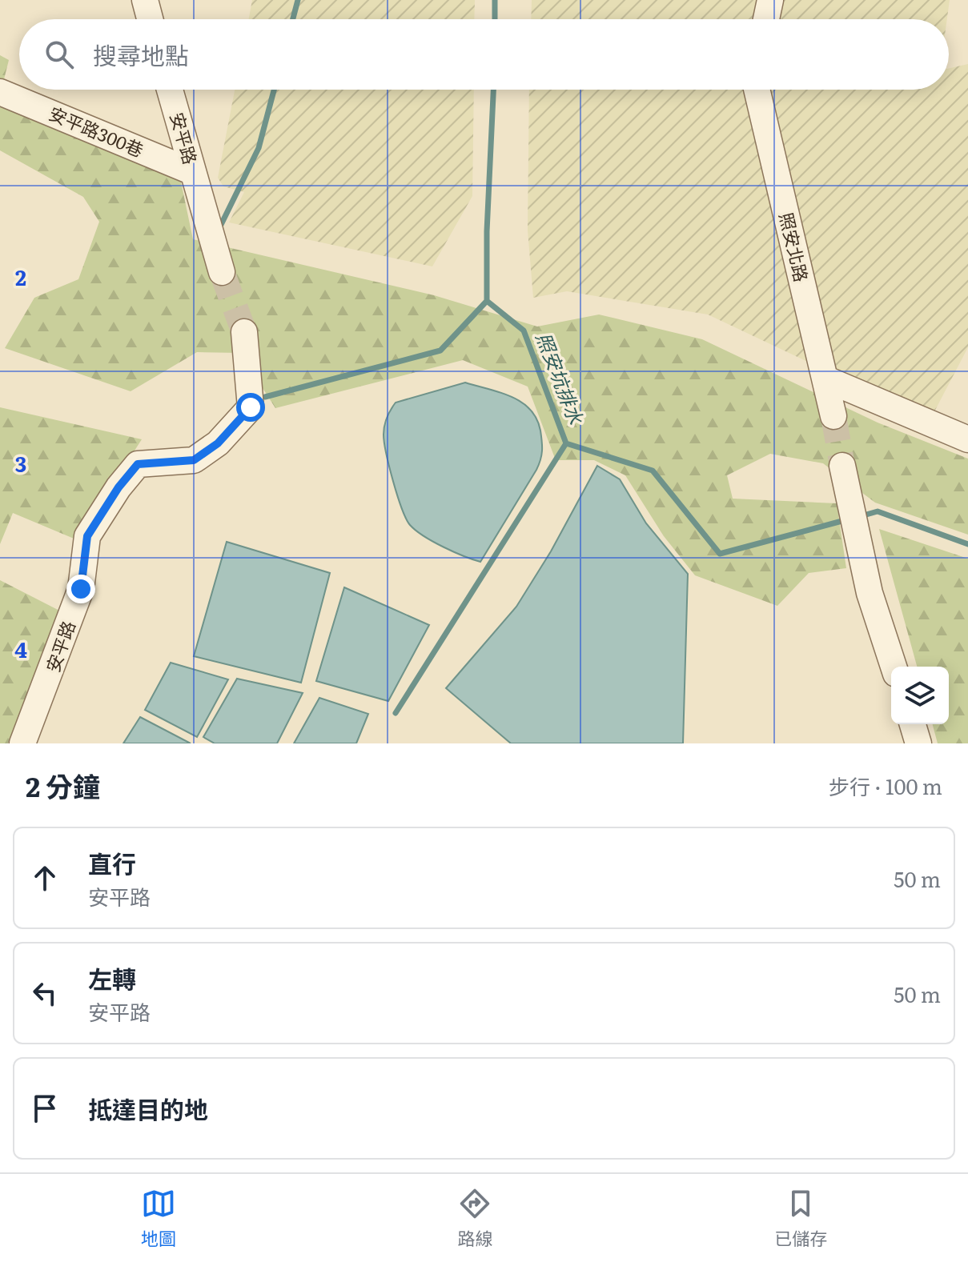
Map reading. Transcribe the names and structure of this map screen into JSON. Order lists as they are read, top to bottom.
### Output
{
  "streets": {
    "street": ["安平路300巷", "安平路", "照安北路"]
  },
  "crossings": [
    ["安平路300巷", "安平路"]
  ],
  "water": ["照安坑排水"],
  "page": {
    "search": "搜尋地點",
    "heading": ["2 分鐘", "步行 · 100 m"],
    "list": [
      ["直行", "安平路", "50 m"],
      ["左轉", "安平路", "50 m"],
      "抵達目的地"
    ],
    "nav": ["地圖", "路線", "已儲存"]
  },
  "grid": {
    "rows": ["2", "3", "4"]
  }
}
